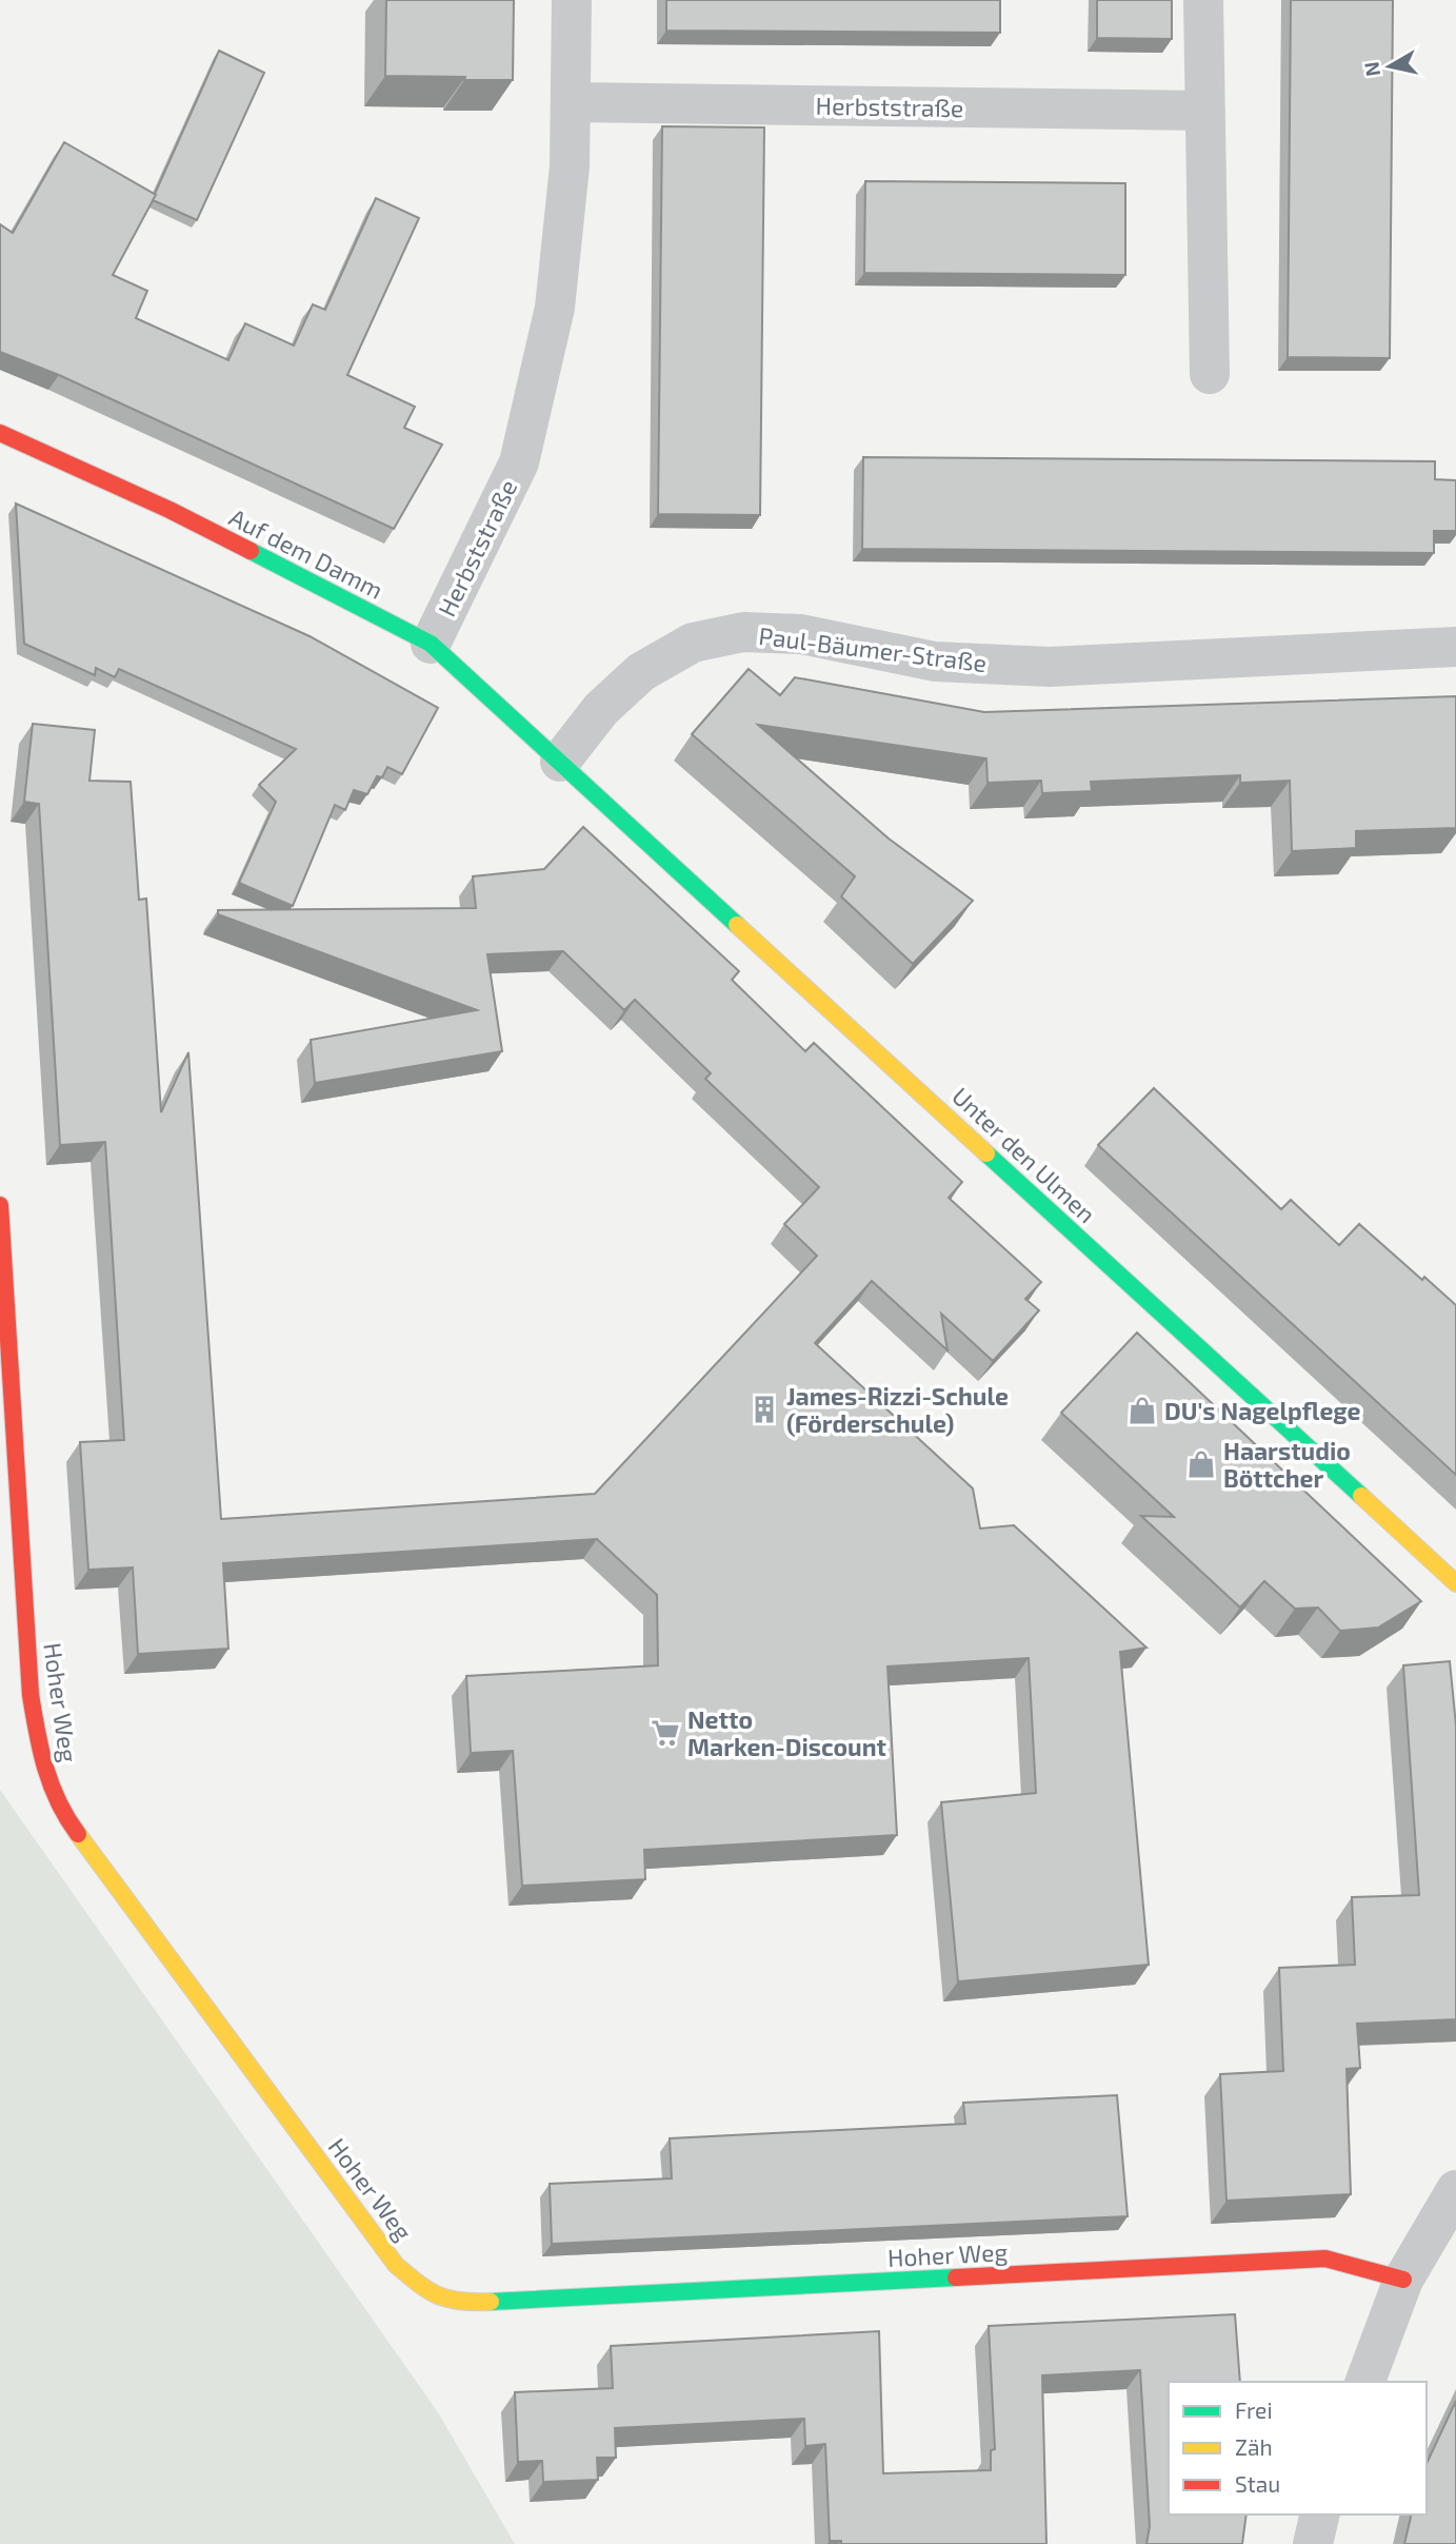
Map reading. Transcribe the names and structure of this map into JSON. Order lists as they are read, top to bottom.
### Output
{
  "streets": {
    "street": [
      "Herbststraße",
      "Auf dem Damm",
      "Paul-Bäumer-Straße",
      "Unter den Ulmen",
      "Hoher Weg"
    ]
  },
  "crossings": [
    ["Herbststraße", "Auf dem Damm"],
    ["Auf dem Damm", "Paul-Bäumer-Straße"],
    ["Auf dem Damm", "Unter den Ulmen"],
    ["Paul-Bäumer-Straße", "Unter den Ulmen"]
  ],
  "places": {
    "building": ["James-Rizzi-Schule (Förderschule)"],
    "shop": ["DU's Nagelpflege", "Haarstudio Böttcher"],
    "supermarket": ["Netto Marken-Discount"]
  },
  "legend": ["Frei", "Zäh", "Stau"],
  "north": "left"
}
